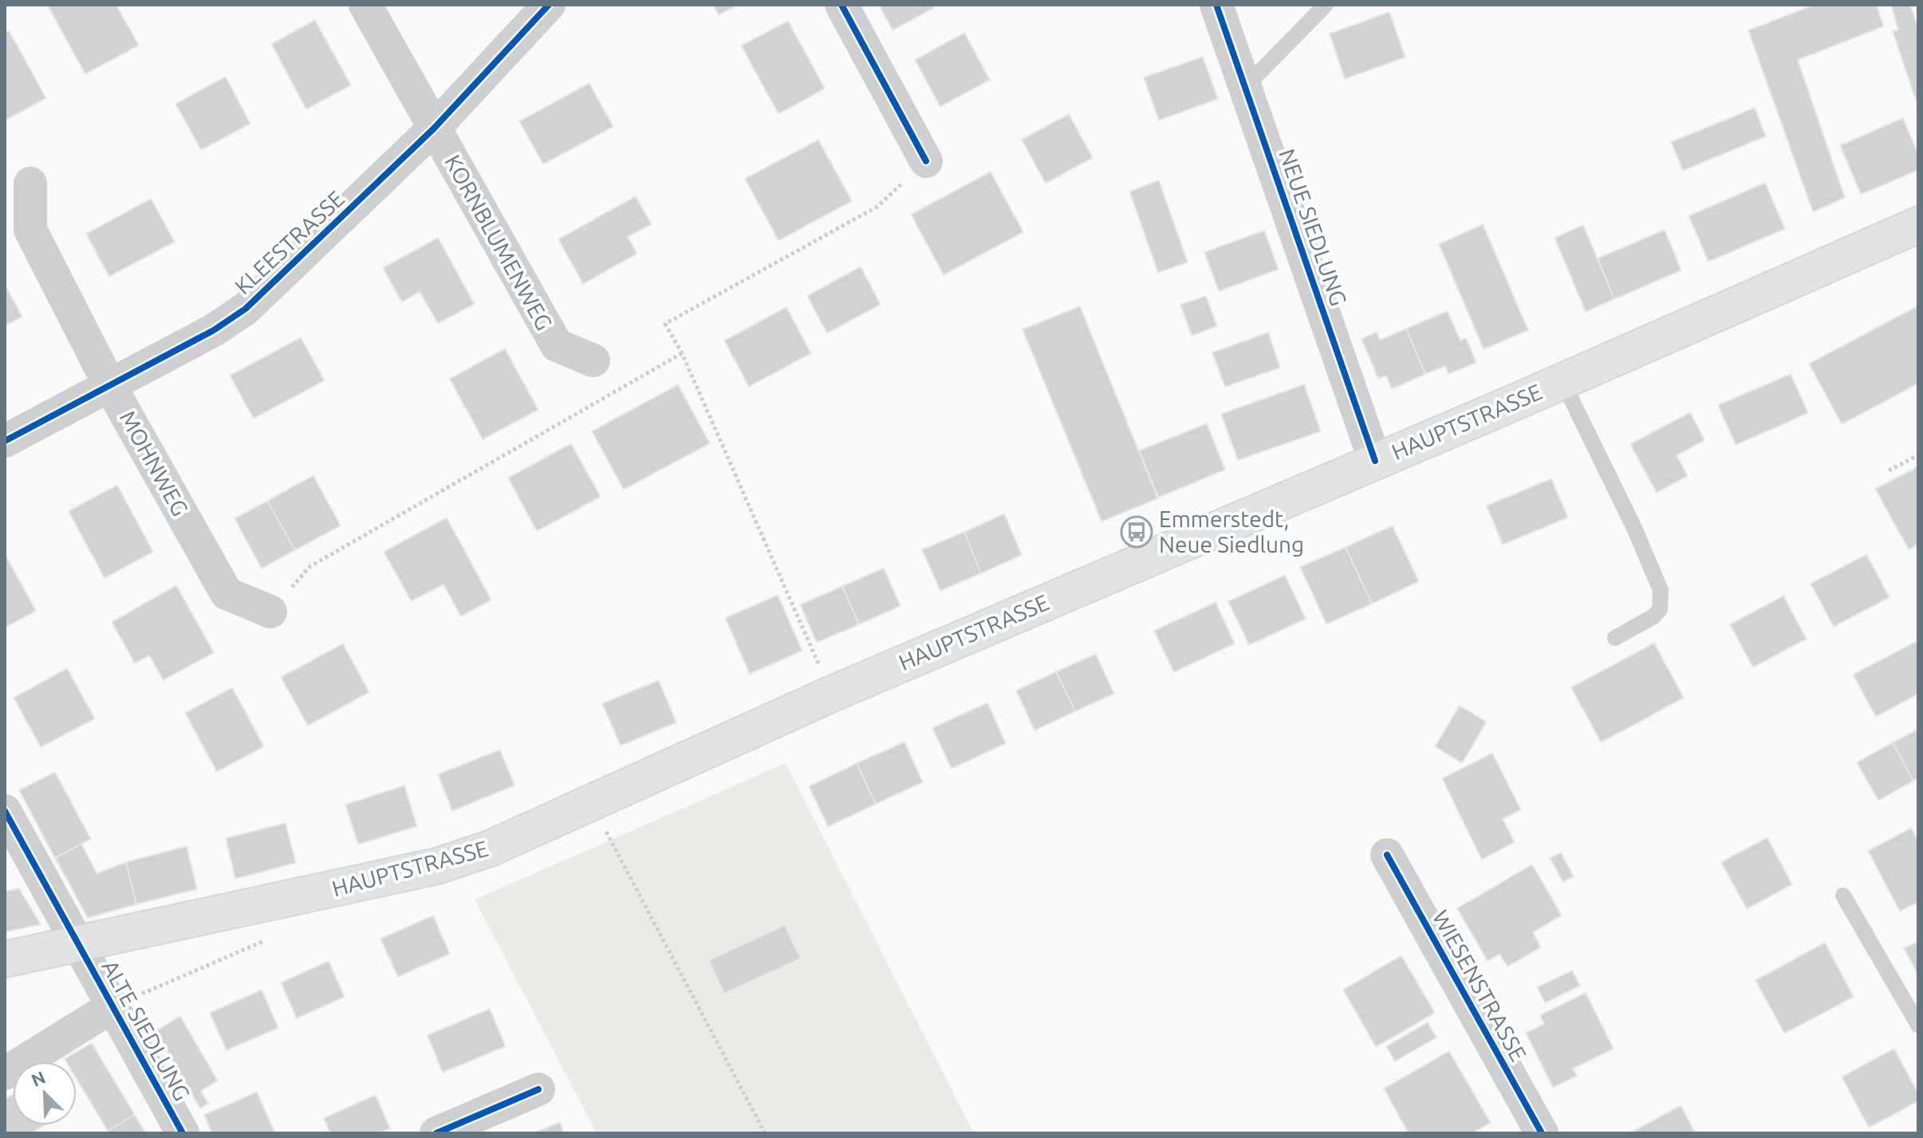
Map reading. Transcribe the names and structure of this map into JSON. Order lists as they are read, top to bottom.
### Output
{
  "streets": {
    "main road": ["HAUPTSTRASSE"],
    "street": [
      "NEUE SIEDLUNG",
      "KLEESTRASSE",
      "KORNBLUMENWEG",
      "MOHNWEG",
      "WIESENSTRASSE",
      "ALTE SIEDLUNG"
    ]
  },
  "crossings": [
    ["NEUE SIEDLUNG", "HAUPTSTRASSE"],
    ["KLEESTRASSE", "KORNBLUMENWEG"],
    ["KLEESTRASSE", "MOHNWEG"],
    ["HAUPTSTRASSE", "ALTE SIEDLUNG"]
  ],
  "places": {
    "bus stop": ["Emmerstedt, Neue Siedlung"]
  },
  "north": "top left"
}
